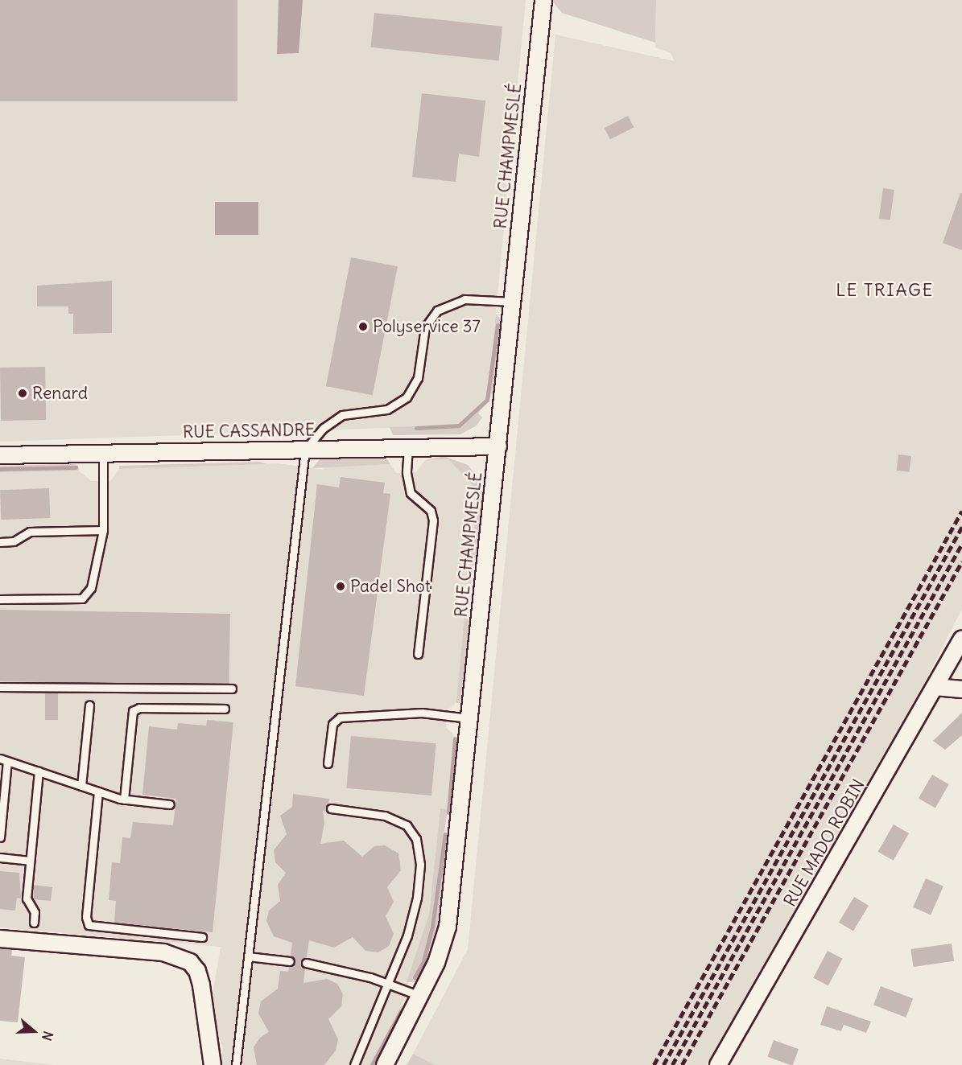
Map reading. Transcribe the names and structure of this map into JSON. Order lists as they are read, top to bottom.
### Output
{
  "streets": {
    "street": ["RUE CHAMPMESLÉ", "RUE CASSANDRE", "RUE MADO ROBIN"]
  },
  "crossings": [
    ["RUE CHAMPMESLÉ", "RUE CASSANDRE"]
  ],
  "districts": ["LE TRIAGE"],
  "places": ["Polyservice 37", "Renard", "Padel Shot"],
  "north": "right"
}
